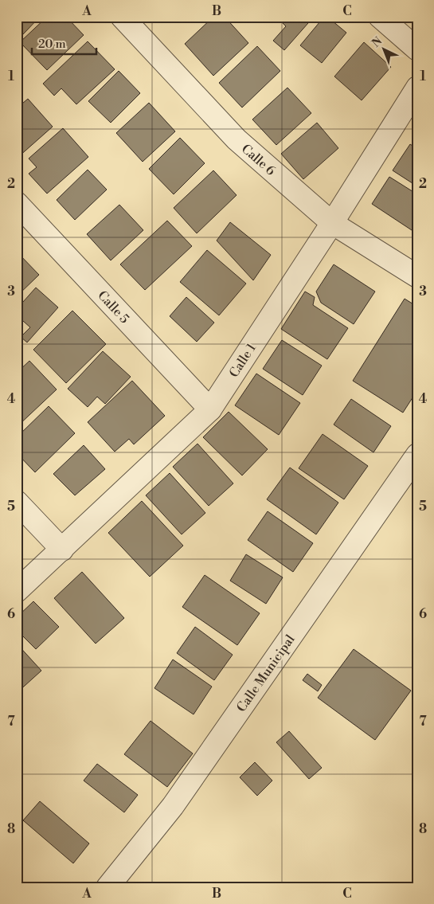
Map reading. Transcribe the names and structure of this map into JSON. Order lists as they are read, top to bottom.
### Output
{
  "streets": {
    "street": [
      "Calle 6",
      "Calle 5",
      "Calle 1",
      "Calle Municipal"
    ]
  },
  "crossings": [
    ["Calle 6", "Calle 1"],
    ["Calle 5", "Calle 1"]
  ],
  "scale_bar": "20 m",
  "north": "top left",
  "grid": {
    "columns": ["A", "B", "C"],
    "rows": [
      "1",
      "2",
      "3",
      "4",
      "5",
      "6",
      "7",
      "8"
    ]
  }
}
